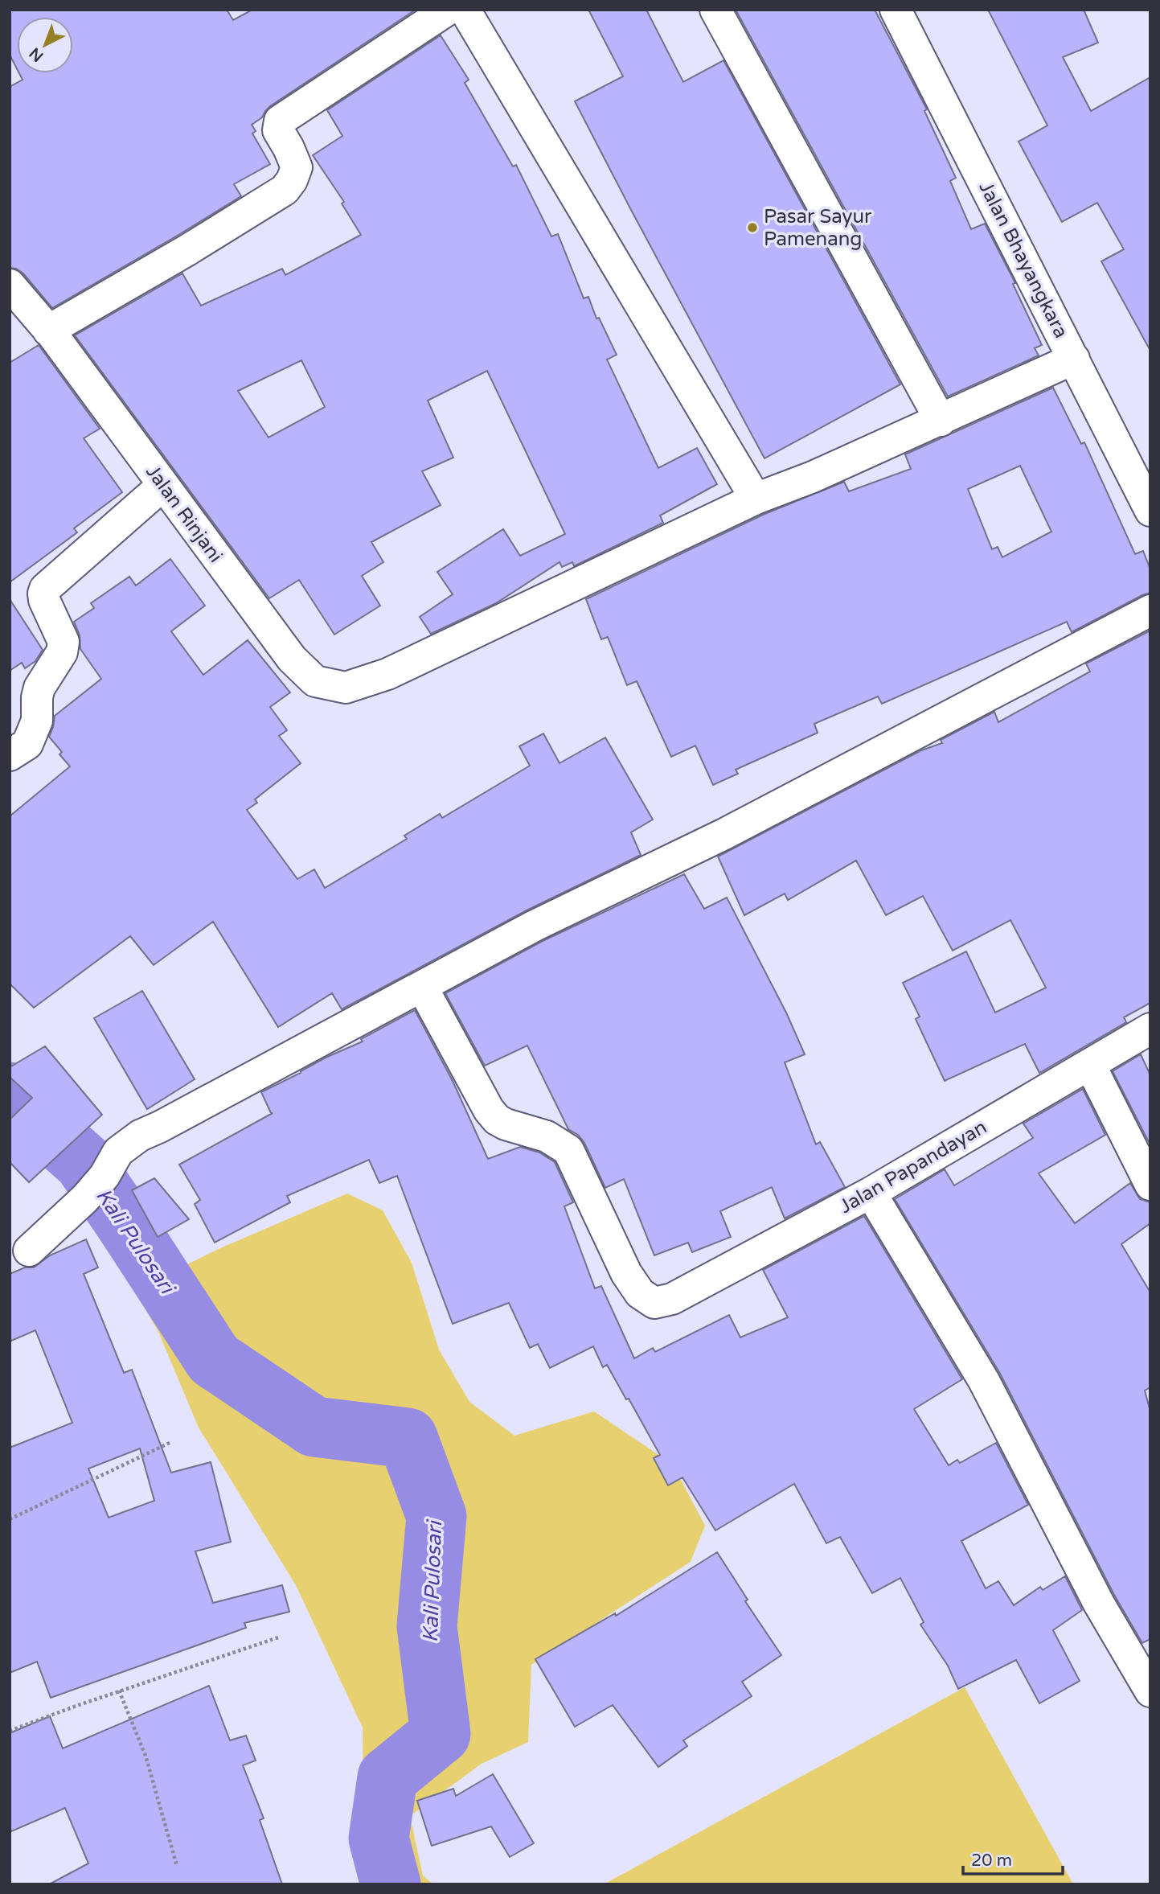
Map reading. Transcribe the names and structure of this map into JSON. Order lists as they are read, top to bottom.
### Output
{
  "streets": {
    "street": ["Jalan Bhayangkara", "Jalan Rinjani", "Jalan Papandayan"]
  },
  "crossings": [
    ["Jalan Bhayangkara", "Jalan Rinjani"]
  ],
  "water": ["Kali Pulosari"],
  "places": ["Pasar Sayur Pamenang"],
  "scale_bar": "20 m",
  "north": "bottom left"
}
